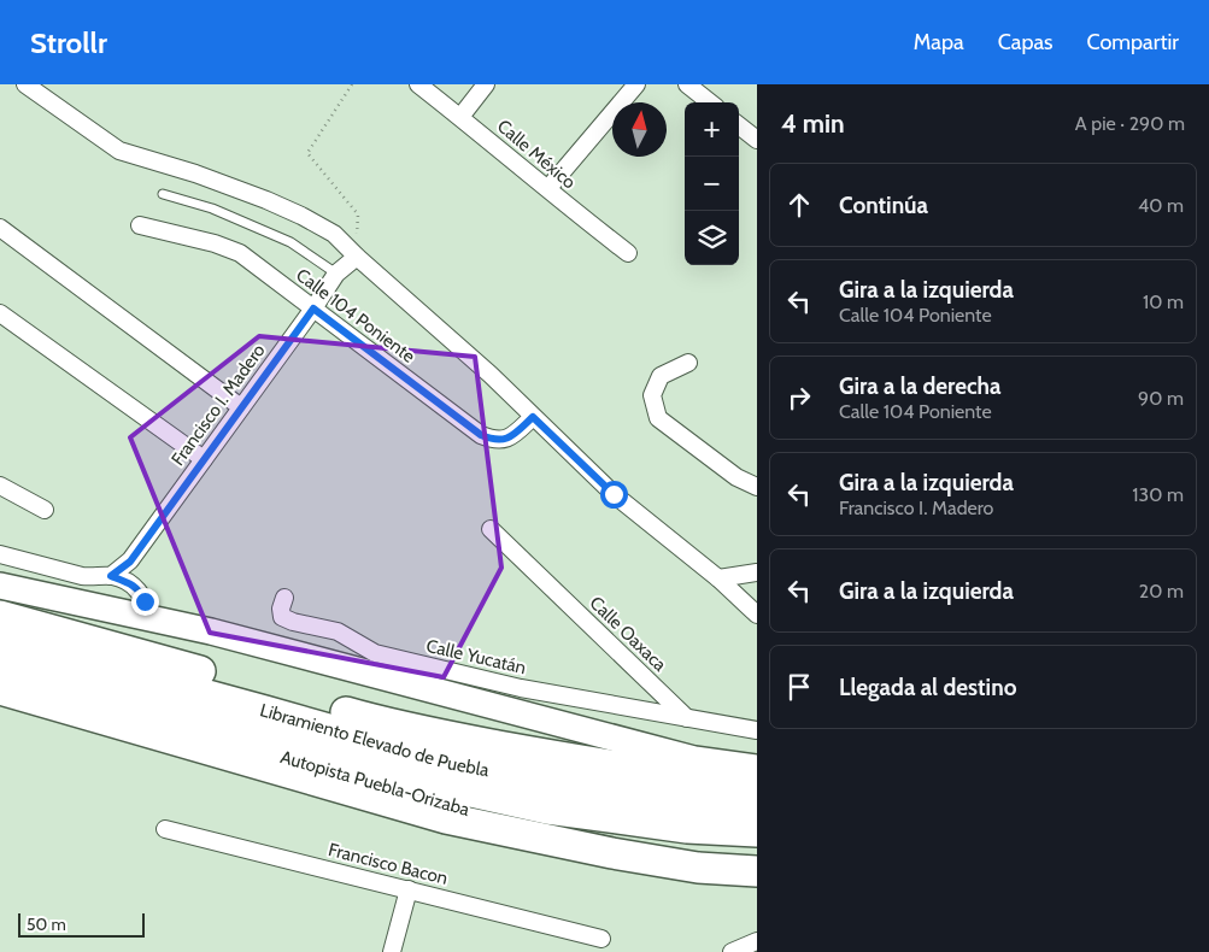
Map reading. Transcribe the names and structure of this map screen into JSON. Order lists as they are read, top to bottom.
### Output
{
  "streets": {
    "highway": ["Libramiento Elevado de Puebla", "Autopista Puebla-Orizaba"],
    "street": [
      "Calle México",
      "Calle 104 Poniente",
      "Francisco I. Madero",
      "Calle Oaxaca",
      "Calle Yucatán",
      "Francisco Bacon"
    ]
  },
  "crossings": [
    ["Calle 104 Poniente", "Francisco I. Madero"],
    ["Calle Oaxaca", "Calle Yucatán"]
  ],
  "scale_bar": "50 m",
  "north": "top",
  "page": {
    "header": "Strollr",
    "nav": ["Mapa", "Capas", "Compartir"],
    "heading": ["4 min", "A pie · 290 m"],
    "map_buttons": ["+", "−"],
    "list": [
      ["Continúa", "40 m"],
      ["Gira a la izquierda", "Calle 104 Poniente", "10 m"],
      ["Gira a la derecha", "Calle 104 Poniente", "90 m"],
      ["Gira a la izquierda", "Francisco I. Madero", "130 m"],
      ["Gira a la izquierda", "20 m"],
      "Llegada al destino"
    ],
    "scale": "50 m"
  }
}
